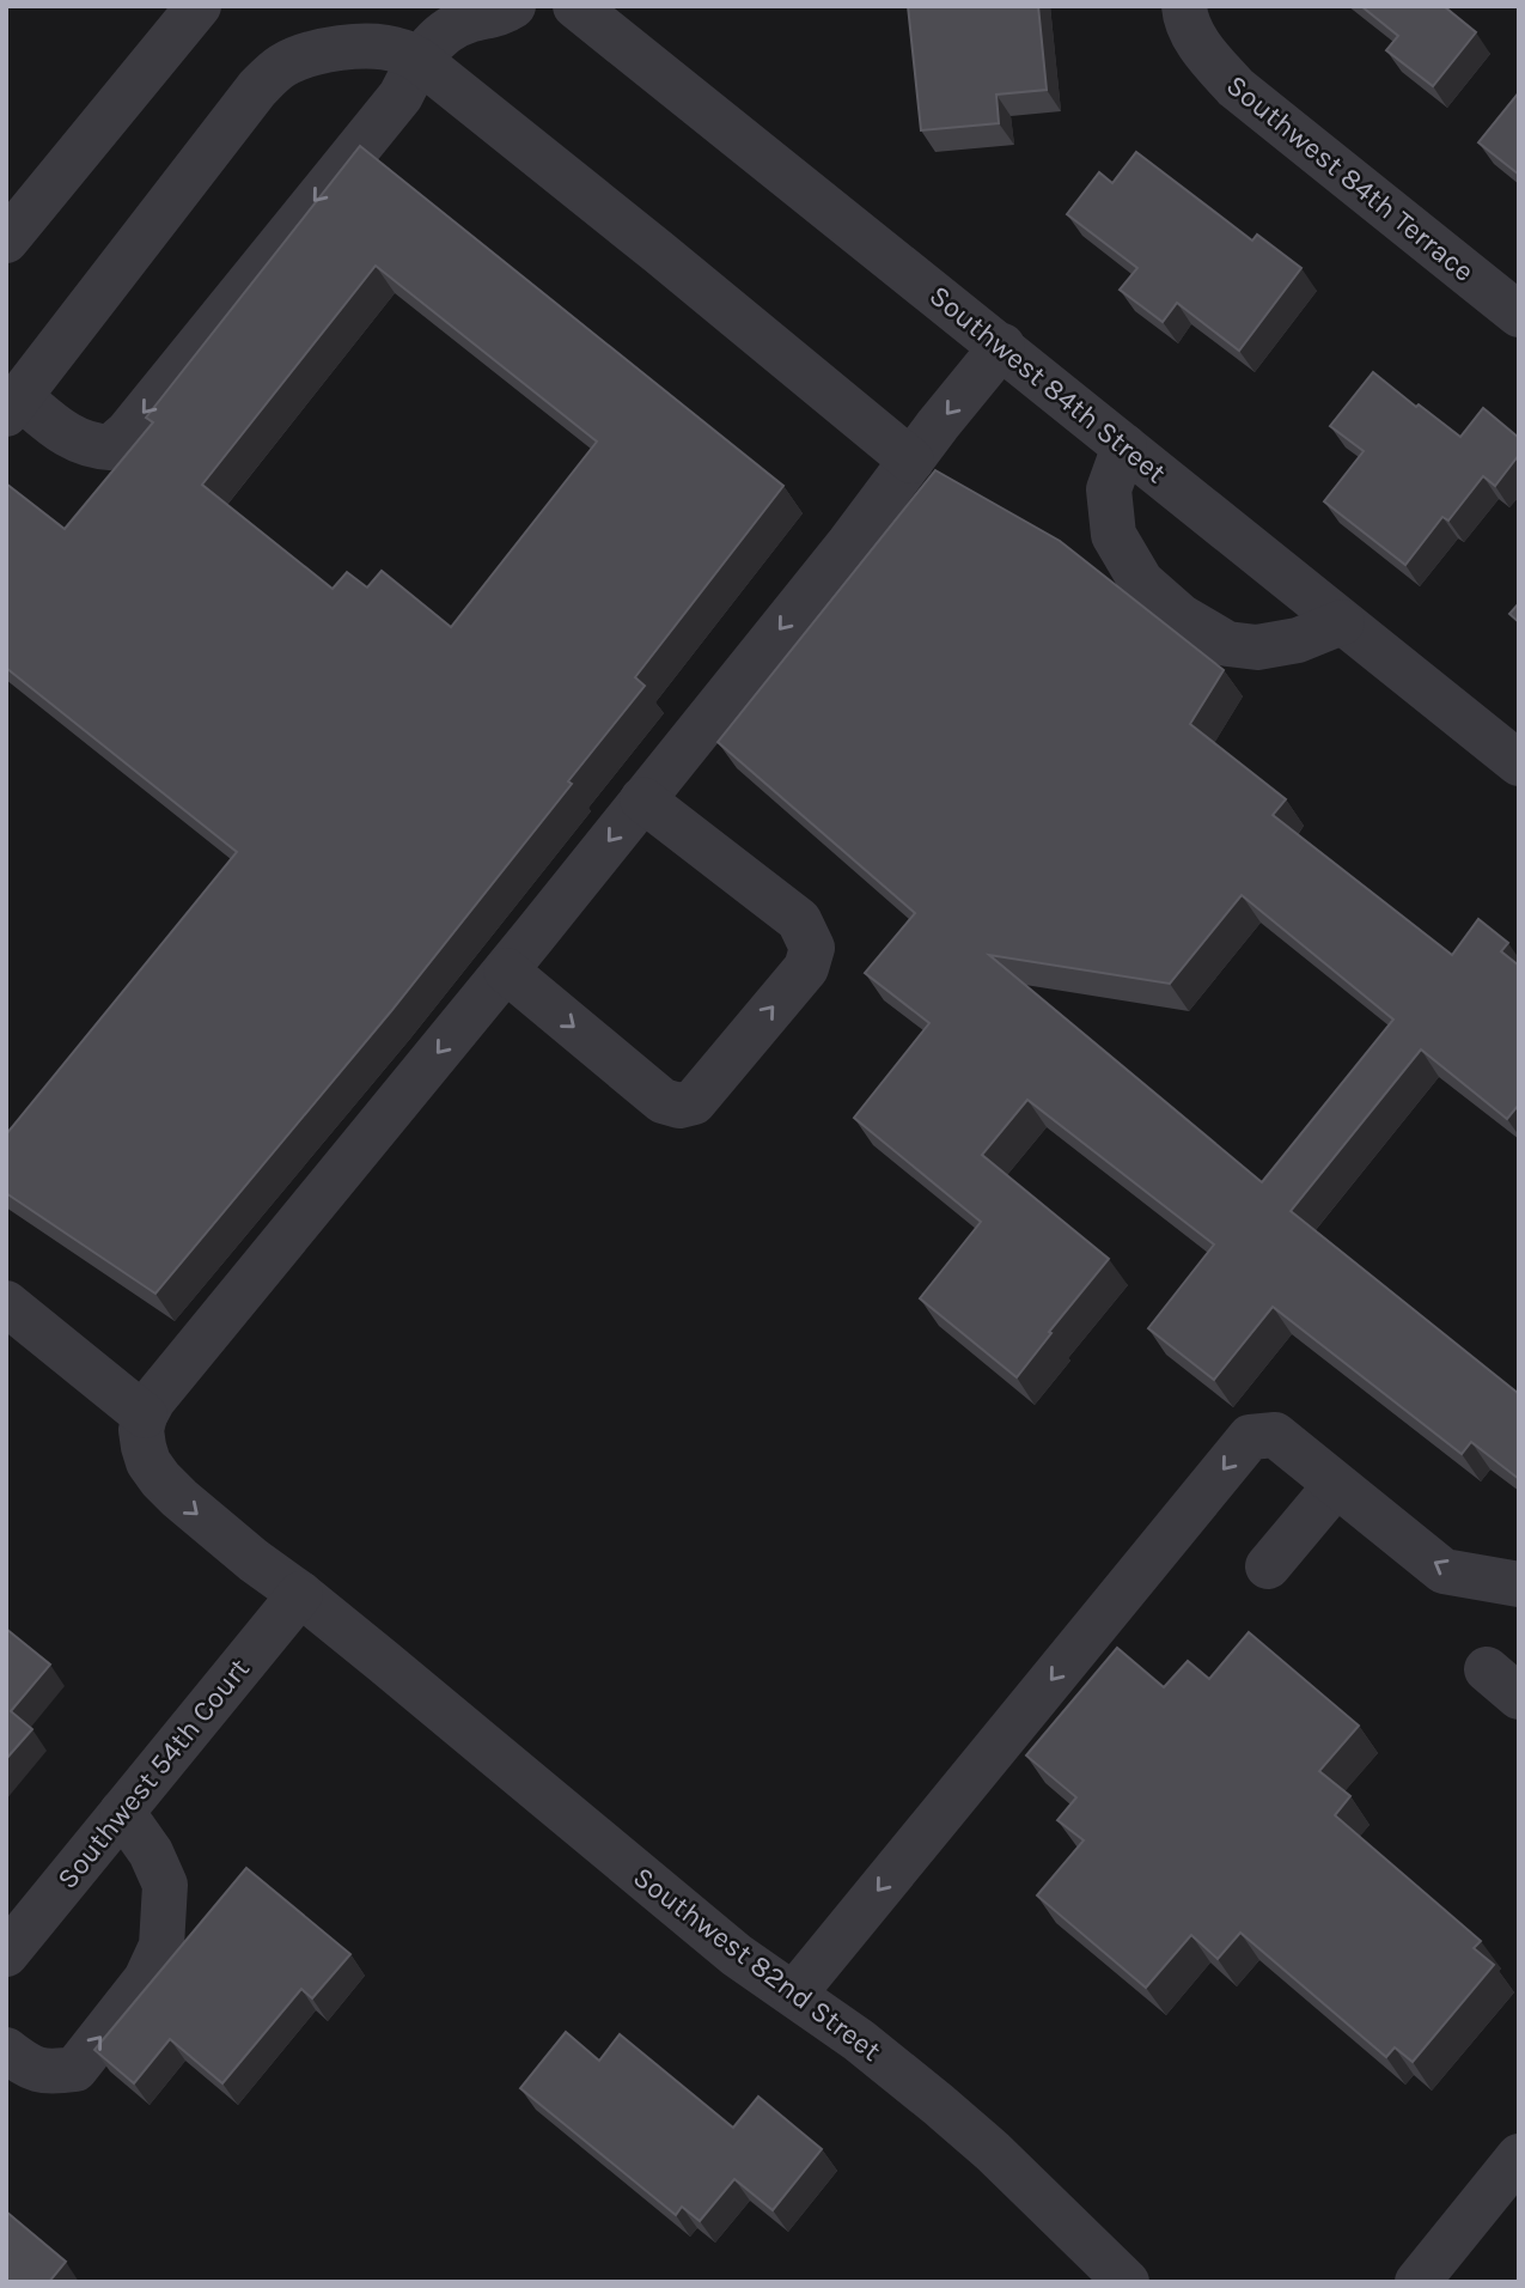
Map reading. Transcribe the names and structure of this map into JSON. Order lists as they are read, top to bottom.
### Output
{
  "streets": {
    "street": [
      "Southwest 84th Terrace",
      "Southwest 84th Street",
      "Southwest 54th Court",
      "Southwest 82nd Street"
    ]
  },
  "crossings": [
    ["Southwest 54th Court", "Southwest 82nd Street"]
  ]
}
